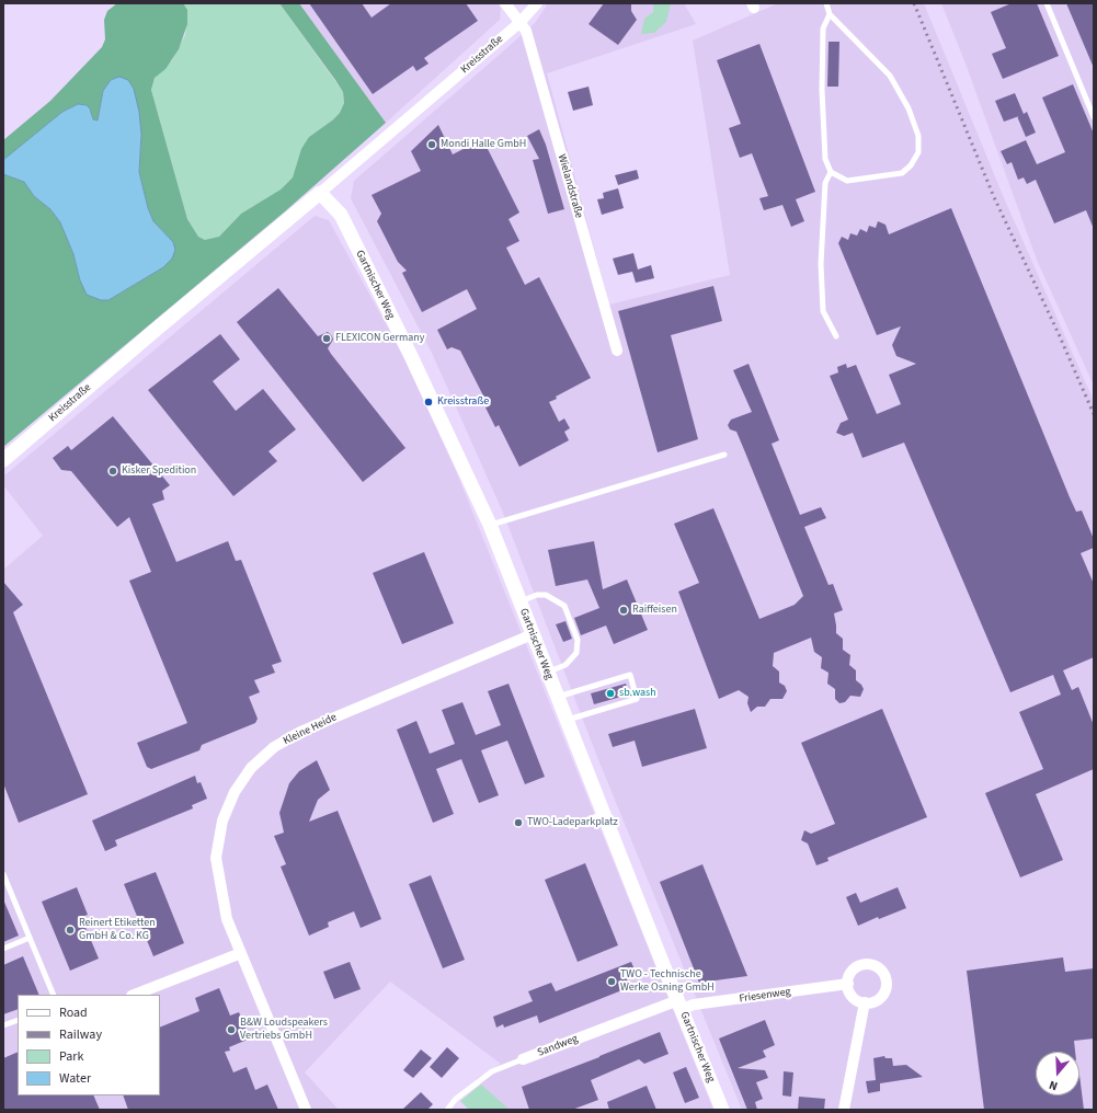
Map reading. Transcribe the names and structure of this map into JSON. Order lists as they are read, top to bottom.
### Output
{
  "streets": {
    "street": [
      "Kreisstraße",
      "Wielandstraße",
      "Gartnischer Weg",
      "Kleine Heide",
      "Friesenweg",
      "Sandweg"
    ]
  },
  "crossings": [
    ["Kreisstraße", "Wielandstraße"],
    ["Kreisstraße", "Gartnischer Weg"],
    ["Gartnischer Weg", "Kleine Heide"],
    ["Gartnischer Weg", "Friesenweg"],
    ["Gartnischer Weg", "Sandweg"],
    ["Friesenweg", "Sandweg"]
  ],
  "places": [
    "Mondi Halle GmbH",
    "FLEXICON Germany",
    "Kreisstraße",
    "Kisker Spedition",
    "Raiffeisen",
    "sb.wash",
    "TWO-Ladeparkplatz",
    "Reinert Etiketten GmbH & Co. KG",
    "TWO - Technische Werke Osning GmbH",
    "B&W Loudspeakers Vertriebs GmbH"
  ],
  "legend": [
    "Road",
    "Railway",
    "Park",
    "Water"
  ],
  "north": "bottom"
}
